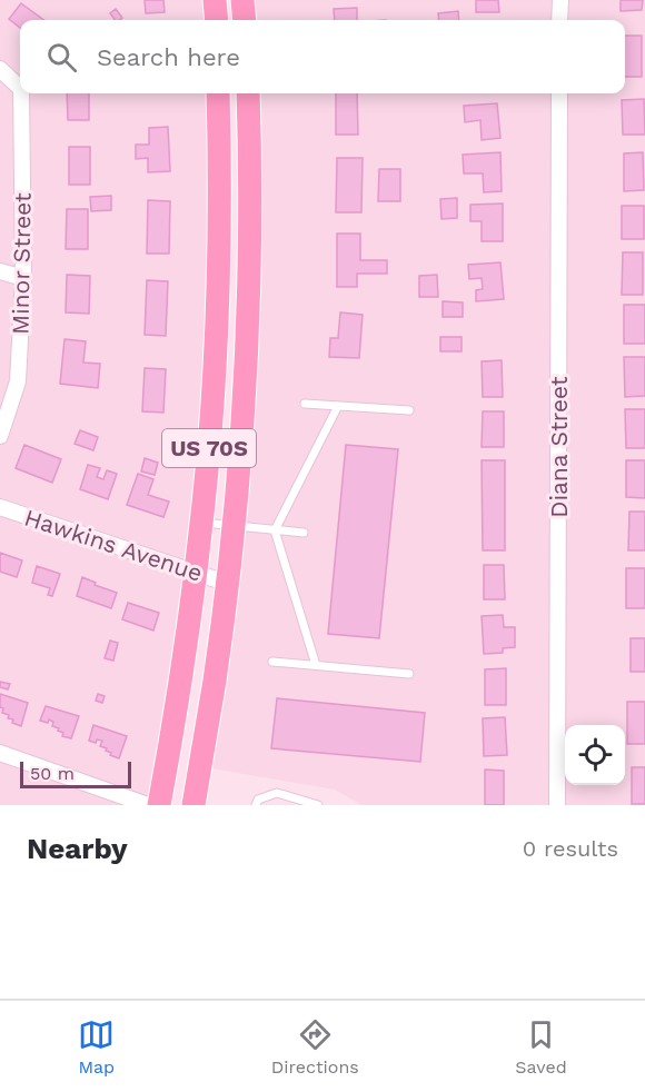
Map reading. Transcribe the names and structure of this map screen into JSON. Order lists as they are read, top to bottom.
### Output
{
  "streets": {
    "main road": ["US 70S"],
    "street": ["Minor Street", "Diana Street", "Hawkins Avenue"]
  },
  "crossings": [
    ["US 70S", "Hawkins Avenue"]
  ],
  "scale_bar": "50 m",
  "page": {
    "search": "Search here",
    "scale": "50 m",
    "heading": ["Nearby", "0 results"],
    "nav": ["Map", "Directions", "Saved"]
  }
}
